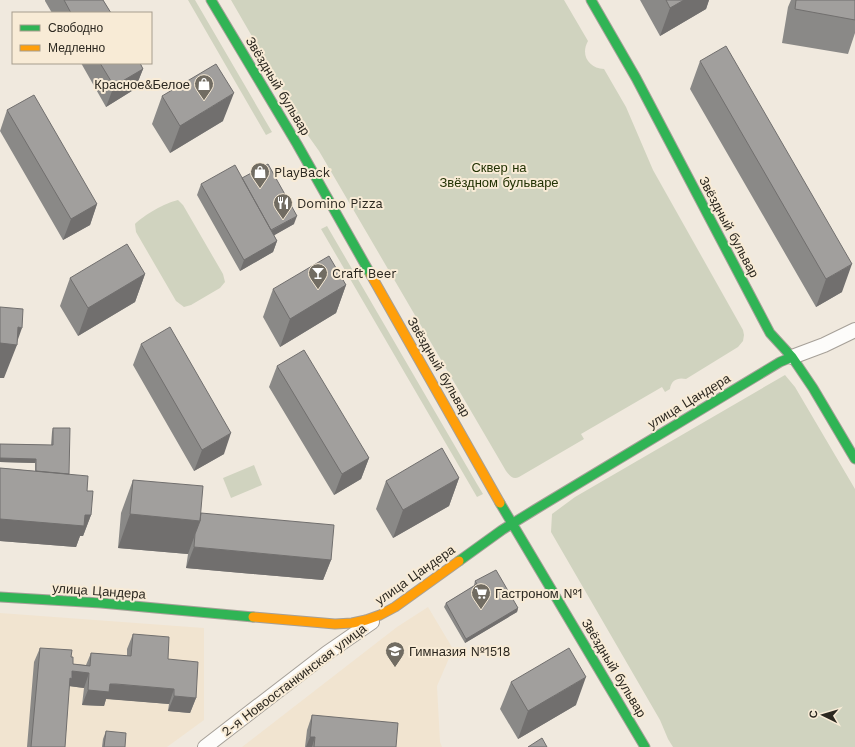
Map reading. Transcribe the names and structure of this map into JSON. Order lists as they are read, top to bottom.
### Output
{
  "streets": {
    "street": ["Звёздный бульвар", "улица Цандера", "2-я Новоостанкинская улица"]
  },
  "crossings": [
    ["Звёздный бульвар", "улица Цандера"],
    ["улица Цандера", "2-я Новоостанкинская улица"]
  ],
  "parks": ["Сквер на Звёздном бульваре"],
  "places": {
    "shop": ["Красное&Белое", "PlayBack"],
    "restaurant": ["Domino Pizza"],
    "bar": ["Craft Beer"],
    "supermarket": ["Гастроном №1"],
    "school or university": ["Гимназия №1518"]
  },
  "legend": ["Свободно", "Медленно"],
  "north": "left"
}
